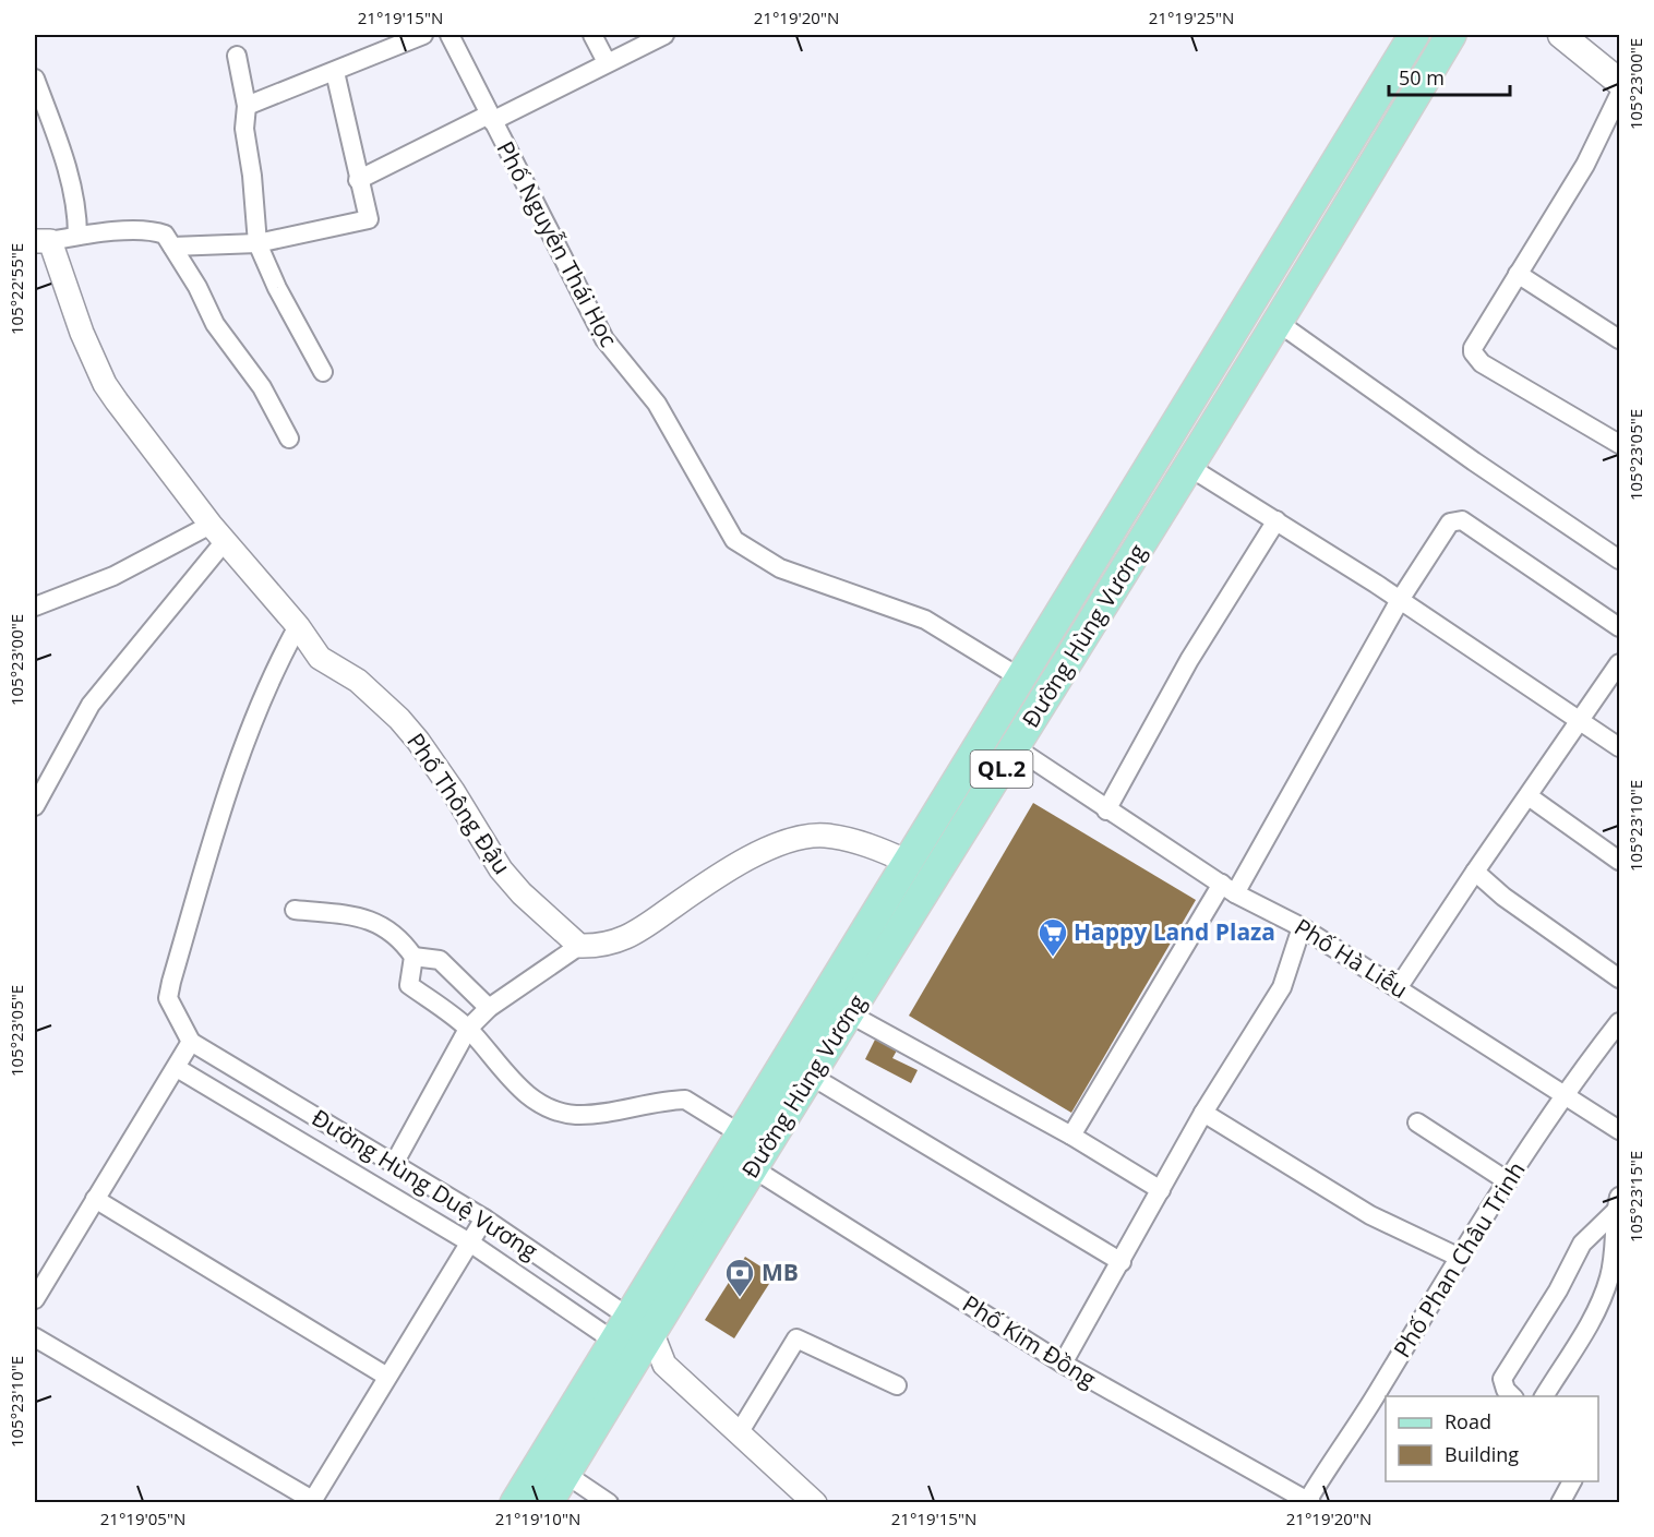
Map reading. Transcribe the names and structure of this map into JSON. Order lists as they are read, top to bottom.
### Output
{
  "streets": {
    "main road": ["Đường Hùng Vương", "QL.2"],
    "street": [
      "Phố Nguyễn Thái Học",
      "Phố Thông Đậu",
      "Phố Hà Liễu",
      "Đường Hùng Duệ Vương",
      "Phố Phan Châu Trinh",
      "Phố Kim Đồng"
    ]
  },
  "crossings": [
    ["Phố Nguyễn Thái Học", "Đường Hùng Vương"],
    ["Đường Hùng Vương", "Phố Hà Liễu"],
    ["Đường Hùng Vương", "Đường Hùng Duệ Vương"],
    ["Đường Hùng Vương", "Phố Kim Đồng"],
    ["Phố Hà Liễu", "Phố Phan Châu Trinh"],
    ["Phố Phan Châu Trinh", "Phố Kim Đồng"]
  ],
  "places": {
    "supermarket": ["Happy Land Plaza"],
    "bank": ["MB"]
  },
  "legend": ["Road", "Building"],
  "scale_bar": "50 m",
  "coordinates": [
    "21°19'15\"N",
    "21°19'20\"N",
    "21°19'25\"N",
    "105°23'00\"E",
    "105°22'55\"E",
    "105°23'05\"E",
    "105°23'10\"E",
    "105°23'15\"E",
    "21°19'05\"N",
    "21°19'10\"N"
  ]
}
